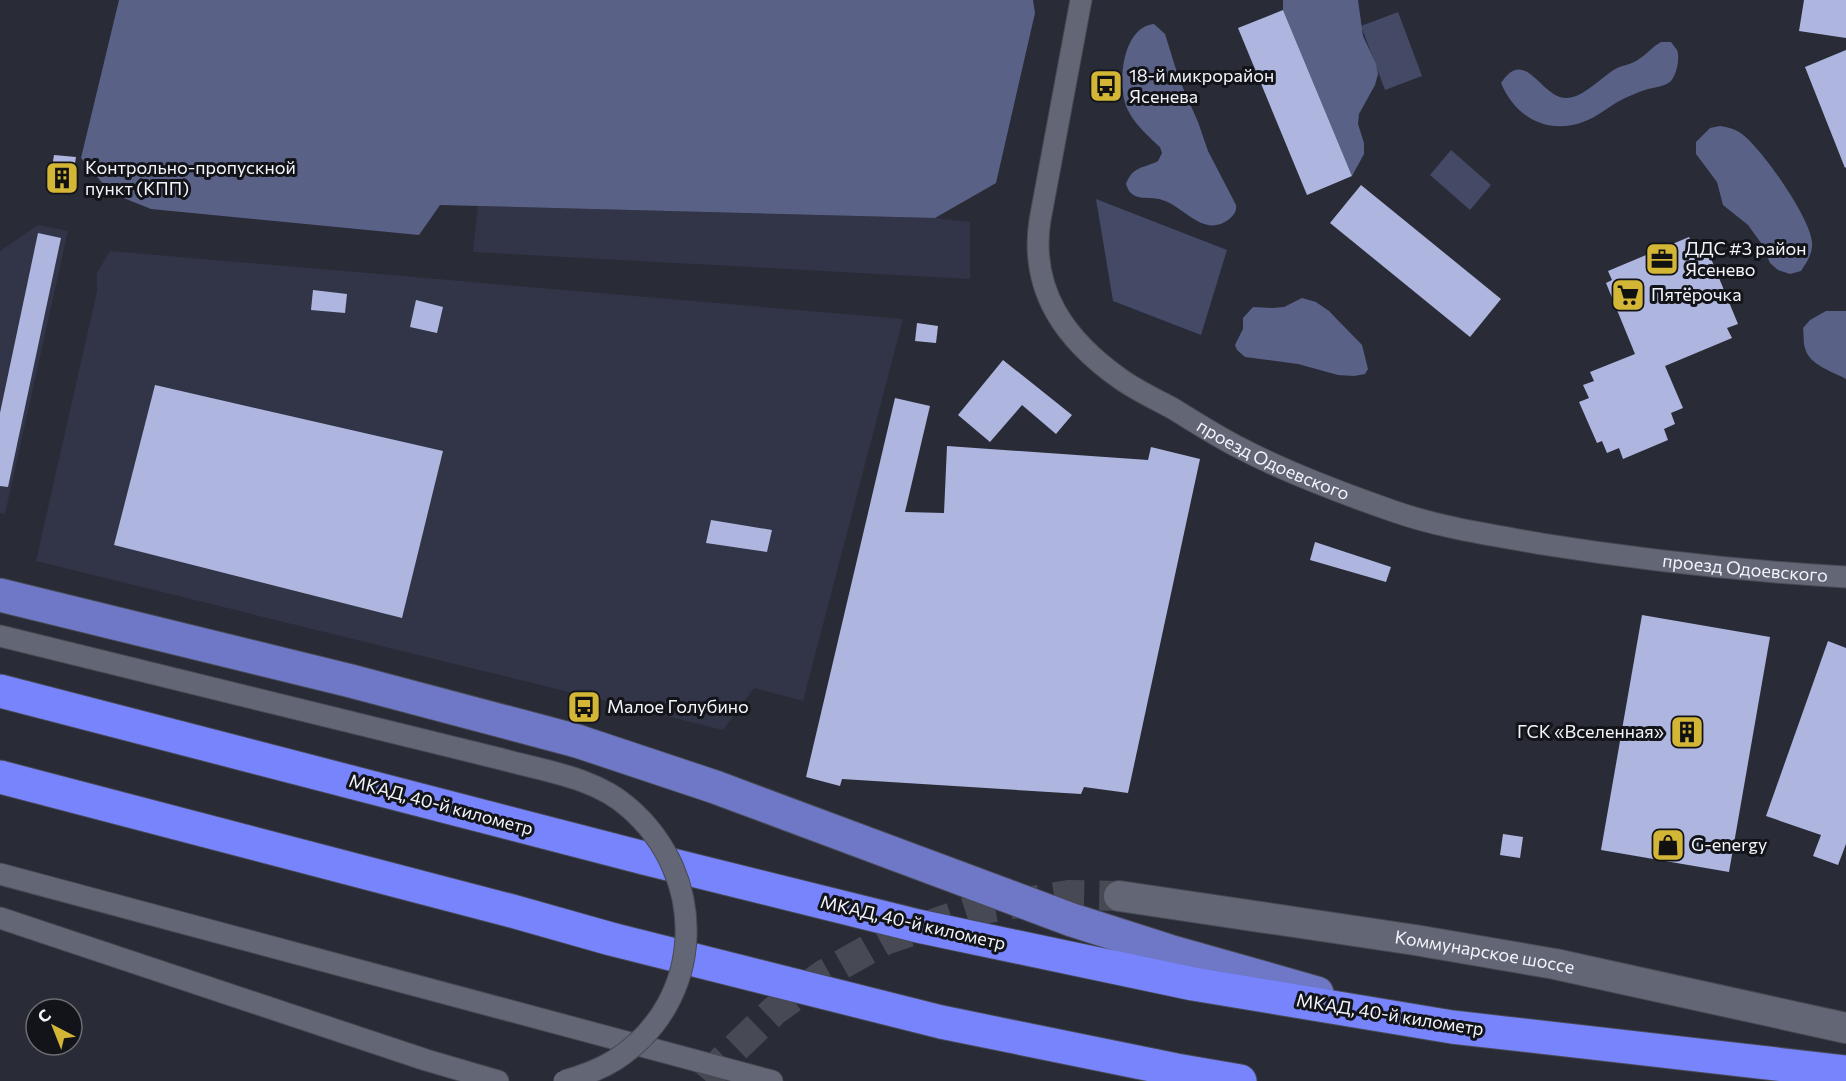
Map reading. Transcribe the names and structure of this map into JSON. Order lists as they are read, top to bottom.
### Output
{
  "streets": {
    "highway": ["МКАД, 40-й километр"],
    "main road": ["Коммунарское шоссе"],
    "street": ["проезд Одоевского"]
  },
  "places": {
    "bus stop": ["18-й микрорайон Ясенева", "Малое Голубино"],
    "building": ["Контрольно-пропускной пункт (КПП)", "ГСК «Вселенная»"],
    "office": ["ДДС #3 район Ясенево"],
    "supermarket": ["Пятёрочка"],
    "shop": ["G-energy"]
  },
  "north": "top left"
}
